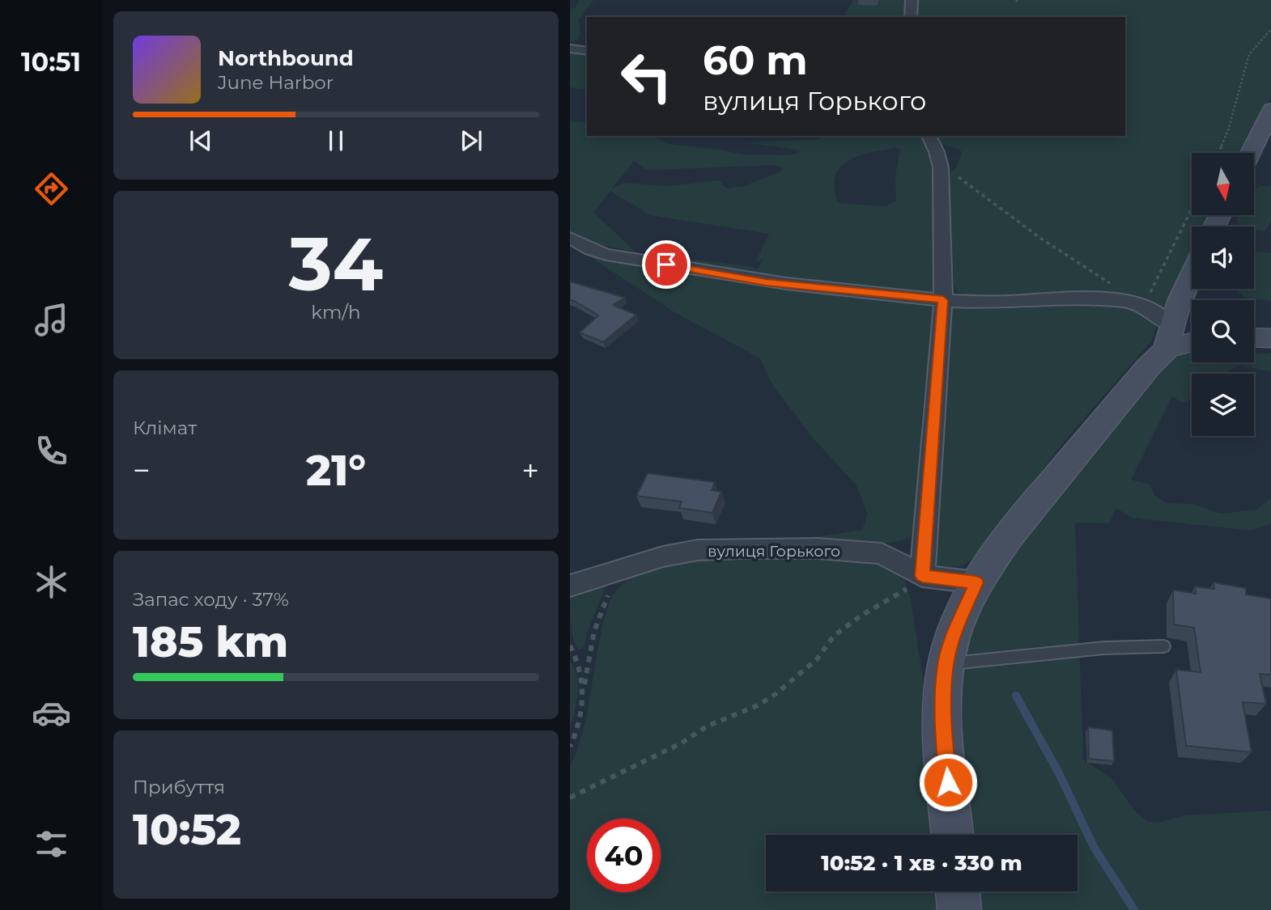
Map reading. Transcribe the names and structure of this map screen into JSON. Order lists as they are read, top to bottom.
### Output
{
  "streets": {
    "street": ["вулиця Горького"]
  },
  "north": "bottom",
  "page": {
    "tabs": "10:51",
    "turn": ["60 m", "вулиця Горького"],
    "song": ["Northbound", "June Harbor"],
    "tile": [
      ["34", "km/h"],
      "Клімат",
      ["Запас ходу · 37%", "185 km"],
      ["Прибуття", "10:52"]
    ],
    "heat": ["−", "21°", "+"],
    "limit": "40",
    "trip": "10:52 · 1 хв · 330 m"
  }
}
